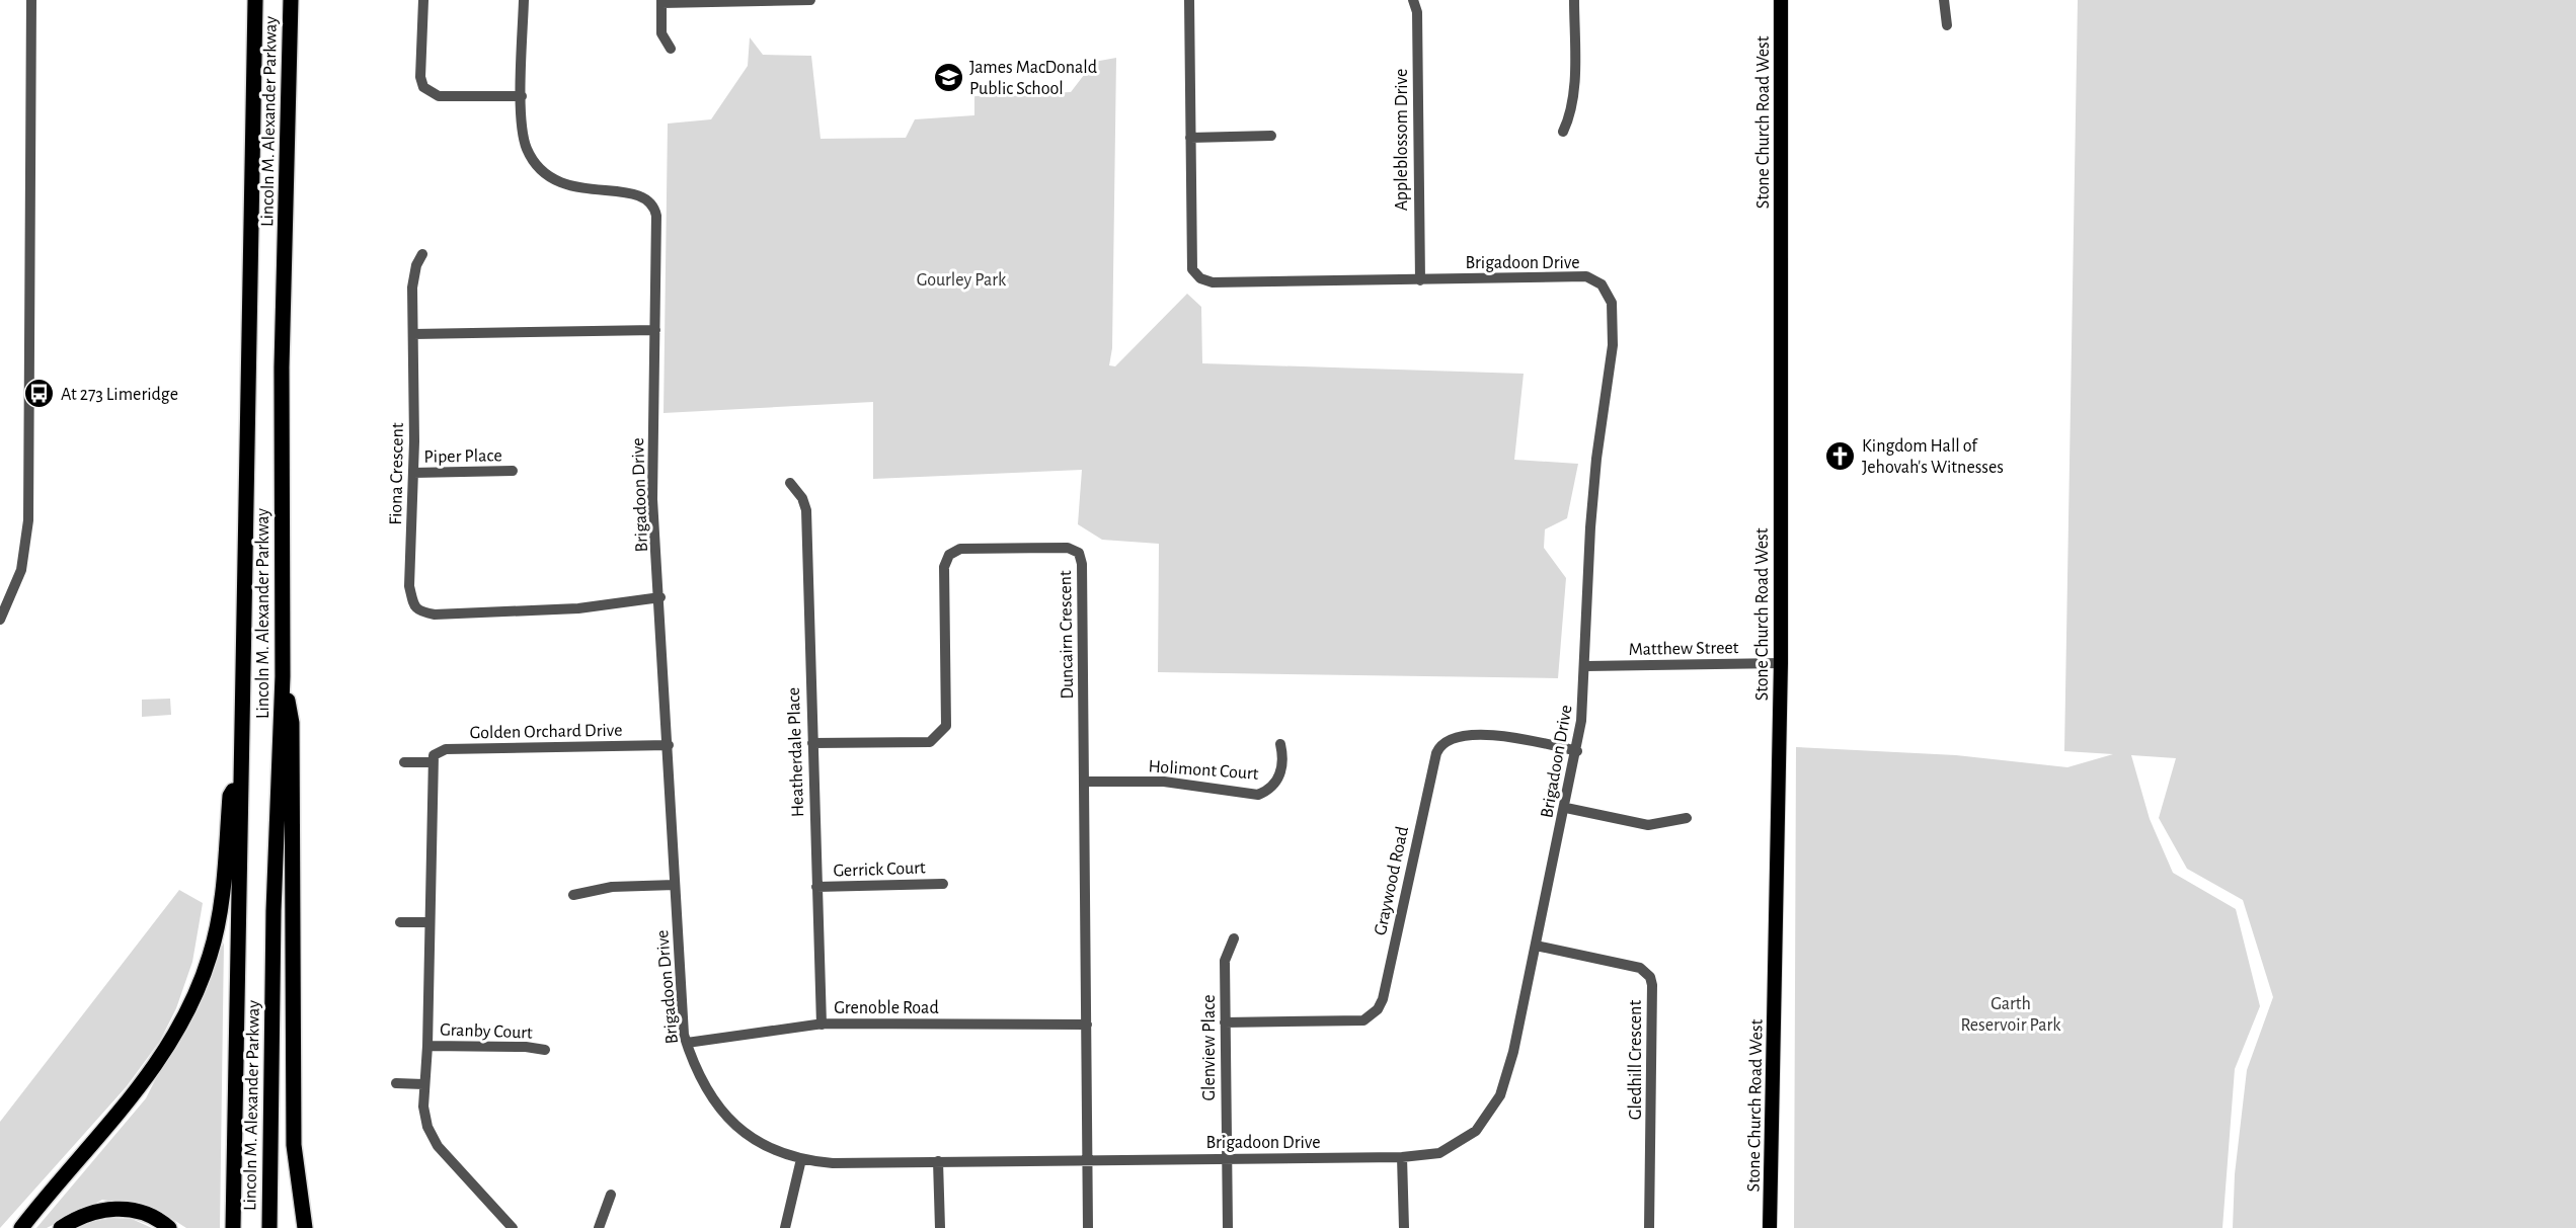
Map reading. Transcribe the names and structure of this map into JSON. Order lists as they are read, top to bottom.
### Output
{
  "streets": {
    "highway": ["Lincoln M. Alexander Parkway"],
    "main road": ["Stone Church Road West"],
    "street": [
      "Appleblossom Drive",
      "Brigadoon Drive",
      "Piper Place",
      "Fiona Crescent",
      "Duncairn Crescent",
      "Matthew Street",
      "Golden Orchard Drive",
      "Heatherdale Place",
      "Holimont Court",
      "Gerrick Court",
      "Graywood Road",
      "Grenoble Road",
      "Granby Court",
      "Glenview Place",
      "Gledhill Crescent"
    ]
  },
  "crossings": [
    ["Stone Church Road West", "Matthew Street"],
    ["Appleblossom Drive", "Brigadoon Drive"],
    ["Brigadoon Drive", "Fiona Crescent"],
    ["Brigadoon Drive", "Duncairn Crescent"],
    ["Brigadoon Drive", "Matthew Street"],
    ["Brigadoon Drive", "Golden Orchard Drive"],
    ["Brigadoon Drive", "Graywood Road"],
    ["Brigadoon Drive", "Grenoble Road"],
    ["Brigadoon Drive", "Glenview Place"],
    ["Brigadoon Drive", "Gledhill Crescent"],
    ["Piper Place", "Fiona Crescent"],
    ["Duncairn Crescent", "Heatherdale Place"],
    ["Duncairn Crescent", "Holimont Court"],
    ["Duncairn Crescent", "Grenoble Road"],
    ["Heatherdale Place", "Gerrick Court"],
    ["Heatherdale Place", "Grenoble Road"],
    ["Graywood Road", "Glenview Place"]
  ],
  "parks": ["Gourley Park", "Garth Reservoir Park"],
  "places": {
    "school or university": ["James MacDonald Public School"],
    "bus stop": ["At 273 Limeridge"],
    "church": ["Kingdom Hall of Jehovah's Witnesses"]
  }
}
